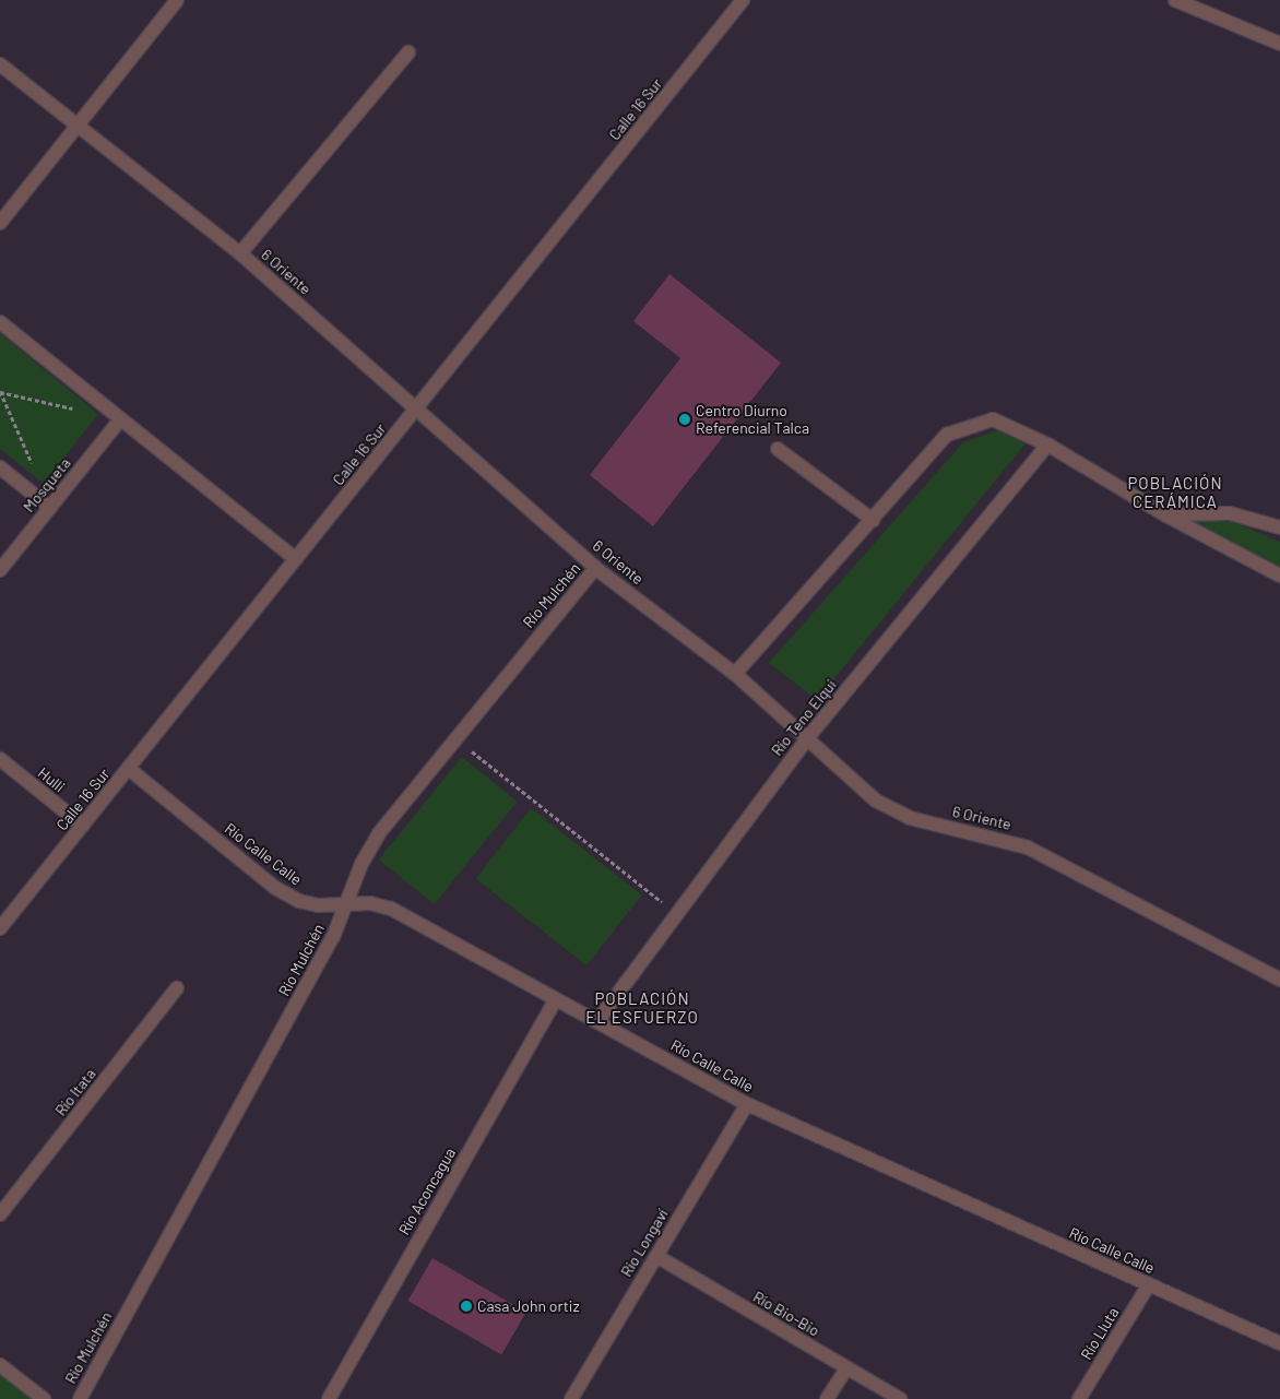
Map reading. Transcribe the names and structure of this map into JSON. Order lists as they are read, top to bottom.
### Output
{
  "streets": {
    "street": [
      "Calle 16 Sur",
      "6 Oriente",
      "Mosqueta",
      "Río Mulchén",
      "Río Teno Elqui",
      "Hulli",
      "Río Calle Calle",
      "Río Itata",
      "Río Aconcagua",
      "Río Longaví",
      "Río Bio-Bio",
      "Río Lluta"
    ]
  },
  "crossings": [
    ["Calle 16 Sur", "6 Oriente"],
    ["Calle 16 Sur", "Hulli"],
    ["Calle 16 Sur", "Río Calle Calle"],
    ["6 Oriente", "Río Mulchén"],
    ["6 Oriente", "Río Teno Elqui"],
    ["Río Mulchén", "Río Calle Calle"],
    ["Río Teno Elqui", "Río Calle Calle"],
    ["Río Calle Calle", "Río Aconcagua"],
    ["Río Calle Calle", "Río Longaví"],
    ["Río Calle Calle", "Río Lluta"],
    ["Río Longaví", "Río Bio-Bio"]
  ],
  "districts": ["POBLACIÓN CERÁMICA", "POBLACIÓN EL ESFUERZO"],
  "places": ["Centro Diurno Referencial Talca", "Casa John ortiz"]
}
